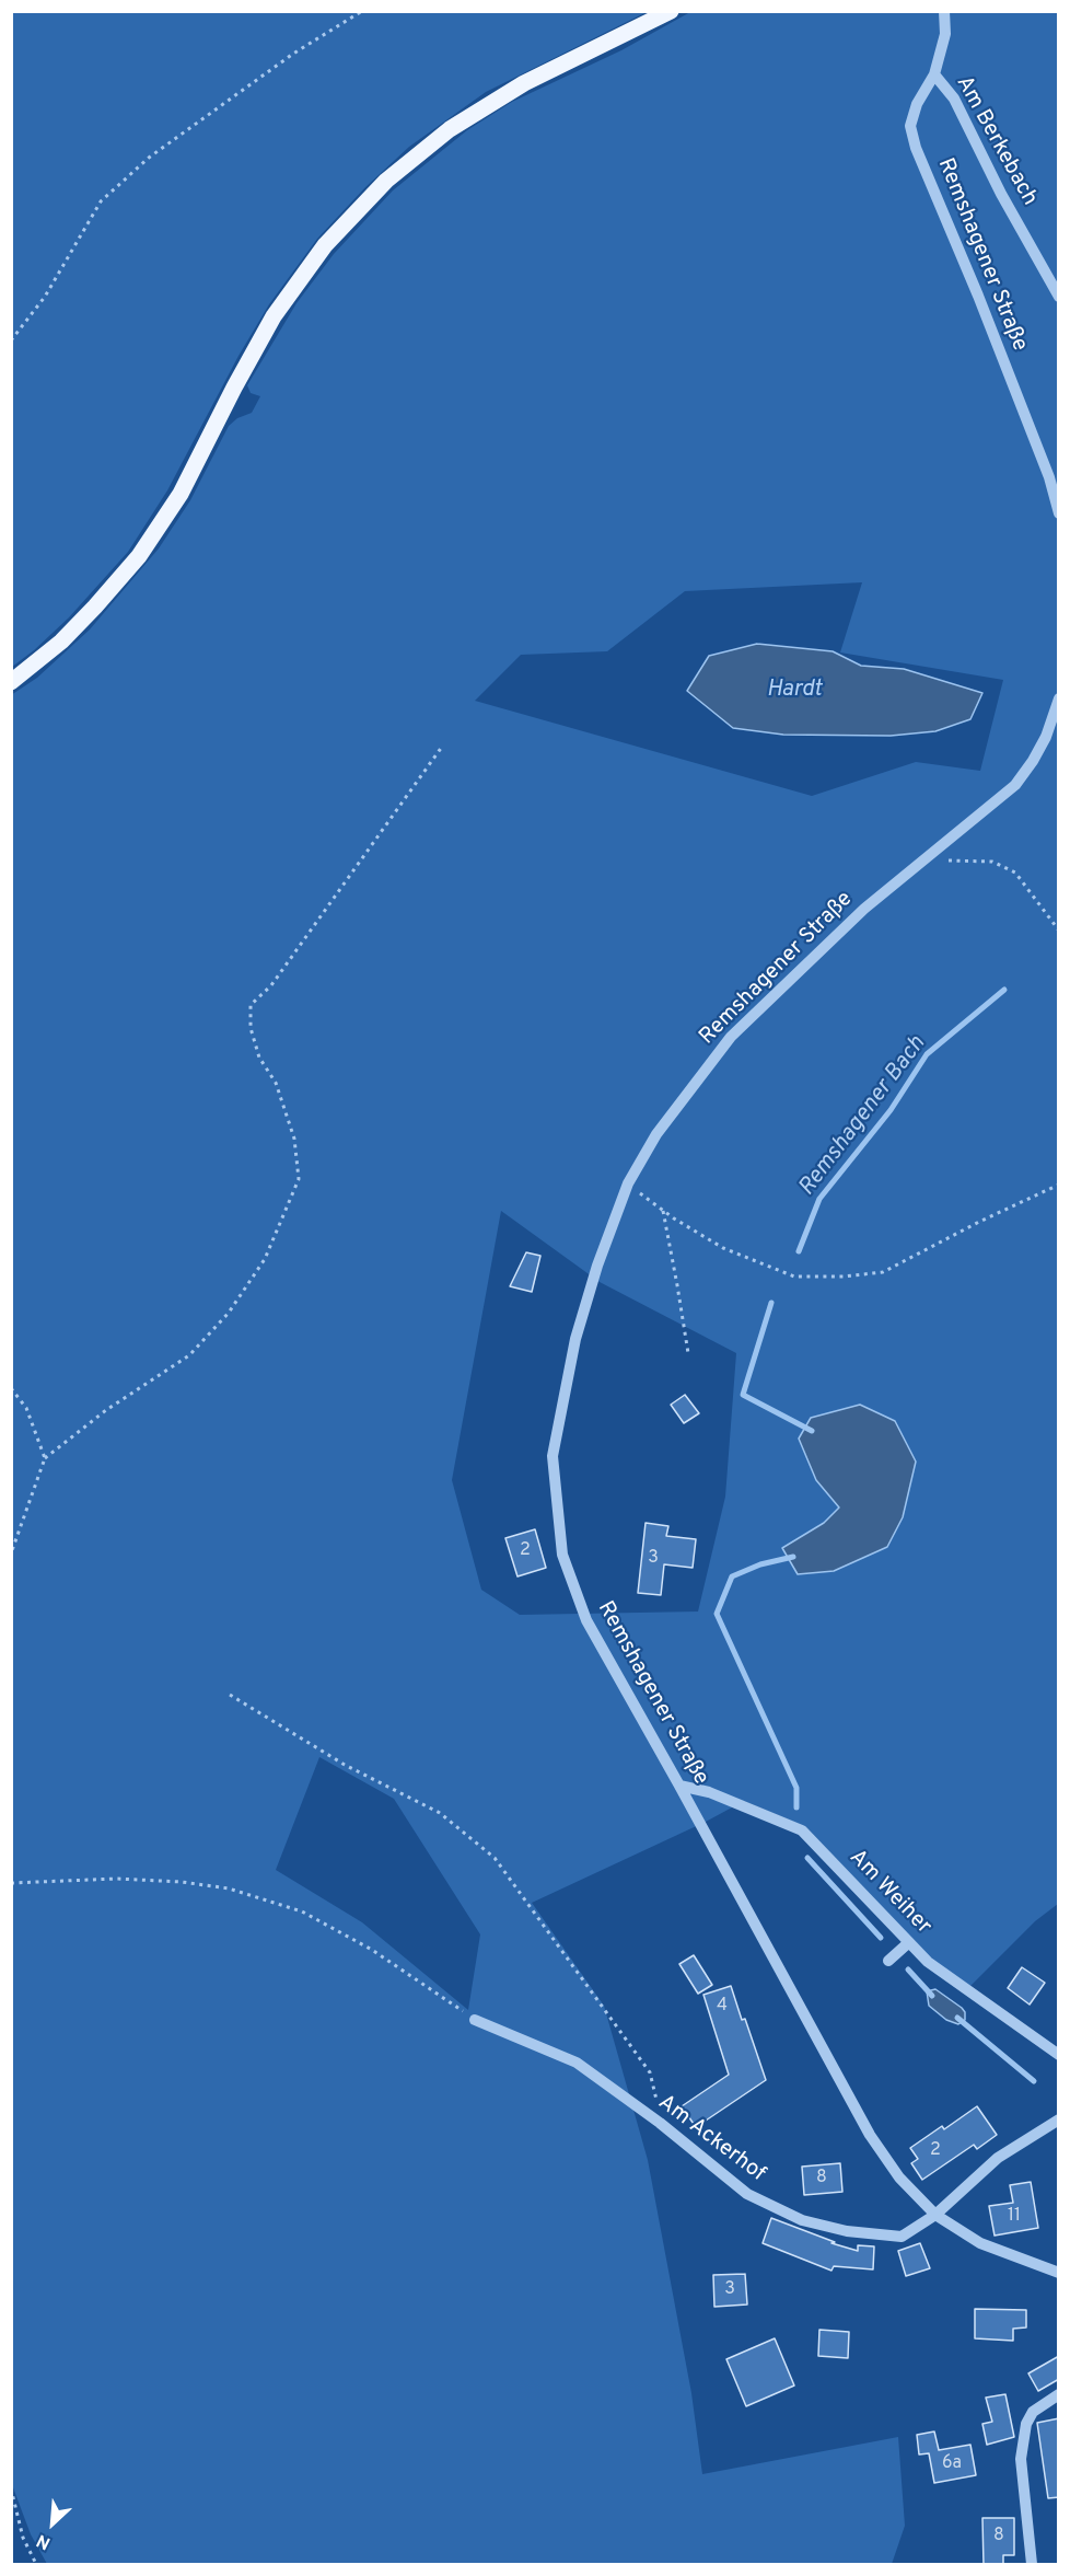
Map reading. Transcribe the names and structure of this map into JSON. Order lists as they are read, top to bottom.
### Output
{
  "streets": {
    "street": [
      "Am Berkebach",
      "Remshagener Straße",
      "Am Weiher",
      "Am Ackerhof"
    ]
  },
  "crossings": [
    ["Am Berkebach", "Remshagener Straße"],
    ["Remshagener Straße", "Am Weiher"],
    ["Remshagener Straße", "Am Ackerhof"]
  ],
  "water": ["Hardt", "Remshagener Bach"],
  "house_numbers": [
    "2",
    "3",
    "4",
    "2",
    "8",
    "11",
    "3",
    "6a",
    "8"
  ],
  "north": "bottom left"
}
